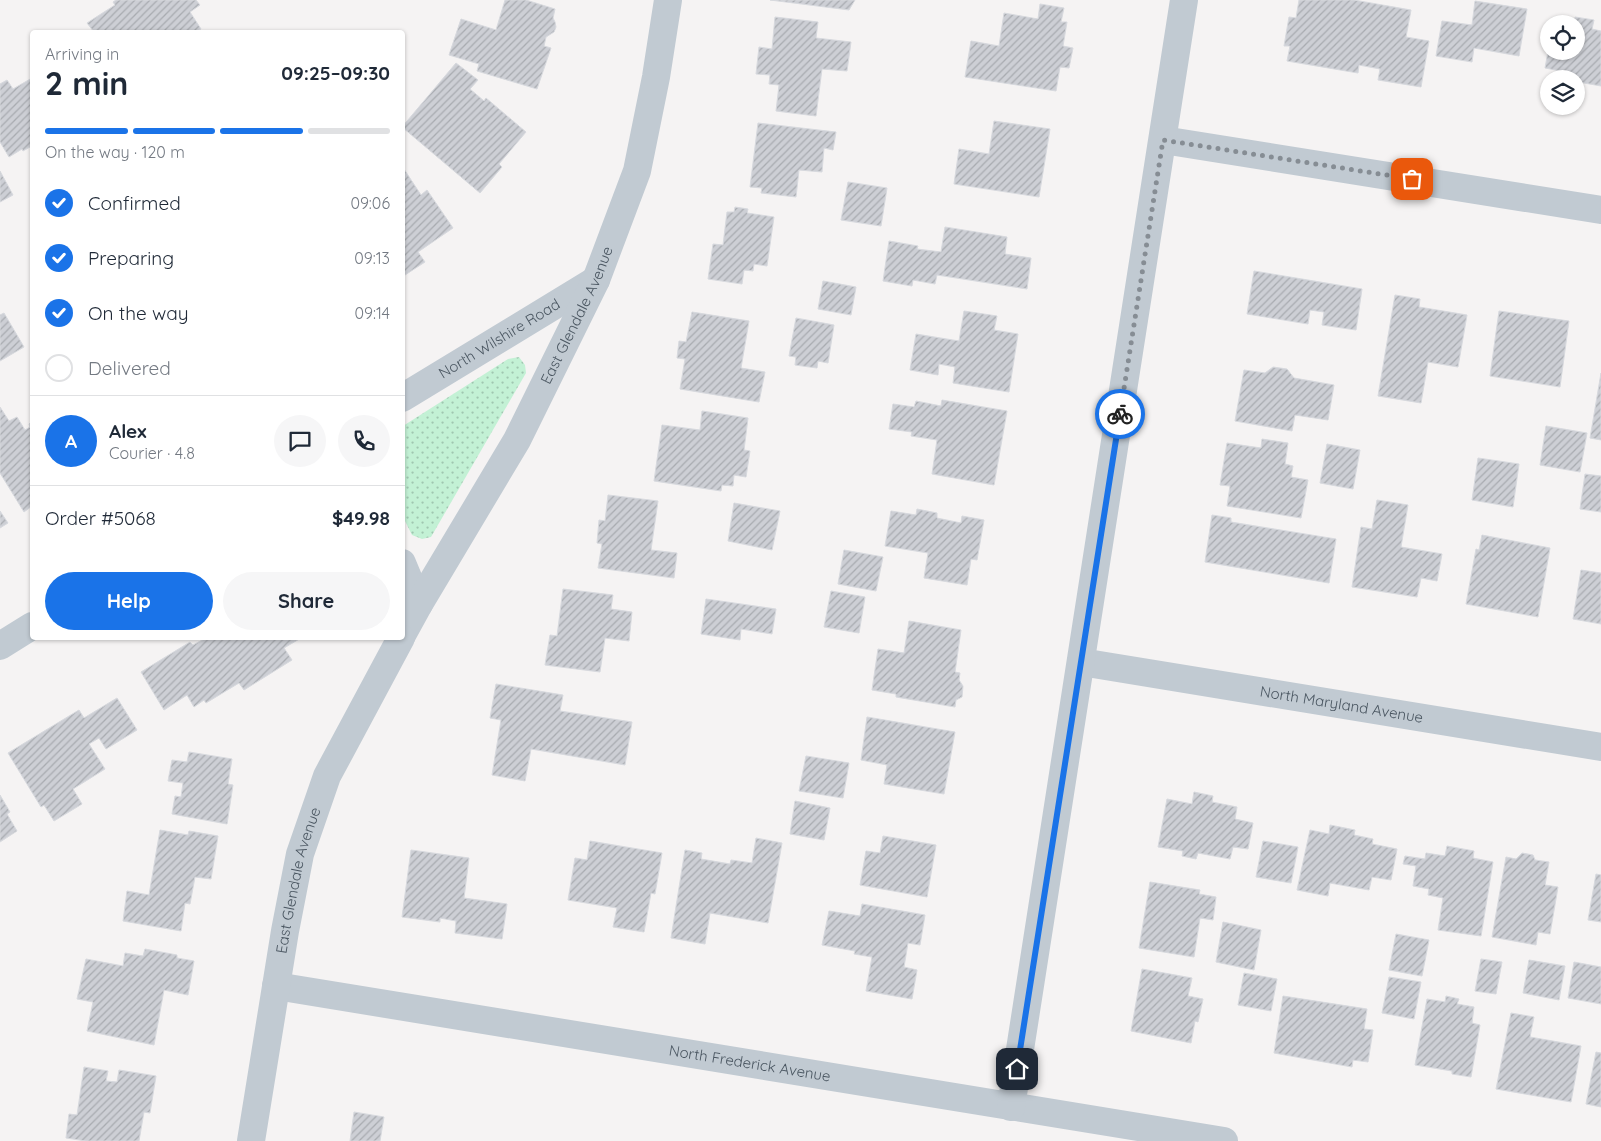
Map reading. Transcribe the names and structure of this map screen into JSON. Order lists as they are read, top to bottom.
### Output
{
  "streets": {
    "street": [
      "East Glendale Avenue",
      "North Wilshire Road",
      "North Maryland Avenue",
      "North Frederick Avenue"
    ]
  },
  "crossings": [
    ["East Glendale Avenue", "North Wilshire Road"],
    ["East Glendale Avenue", "North Frederick Avenue"]
  ],
  "page": {
    "heading": ["2 min", "Arriving in", "09:25–09:30"],
    "panel": [
      "Alex",
      "Courier · 4.8",
      "Order #5068",
      "$49.98"
    ],
    "bar": "On the way · 120 m",
    "list": [
      ["Confirmed", "09:06"],
      ["Preparing", "09:13"],
      ["On the way", "09:14"],
      "Delivered"
    ],
    "round": "A",
    "buttons": ["Help", "Share"]
  }
}
